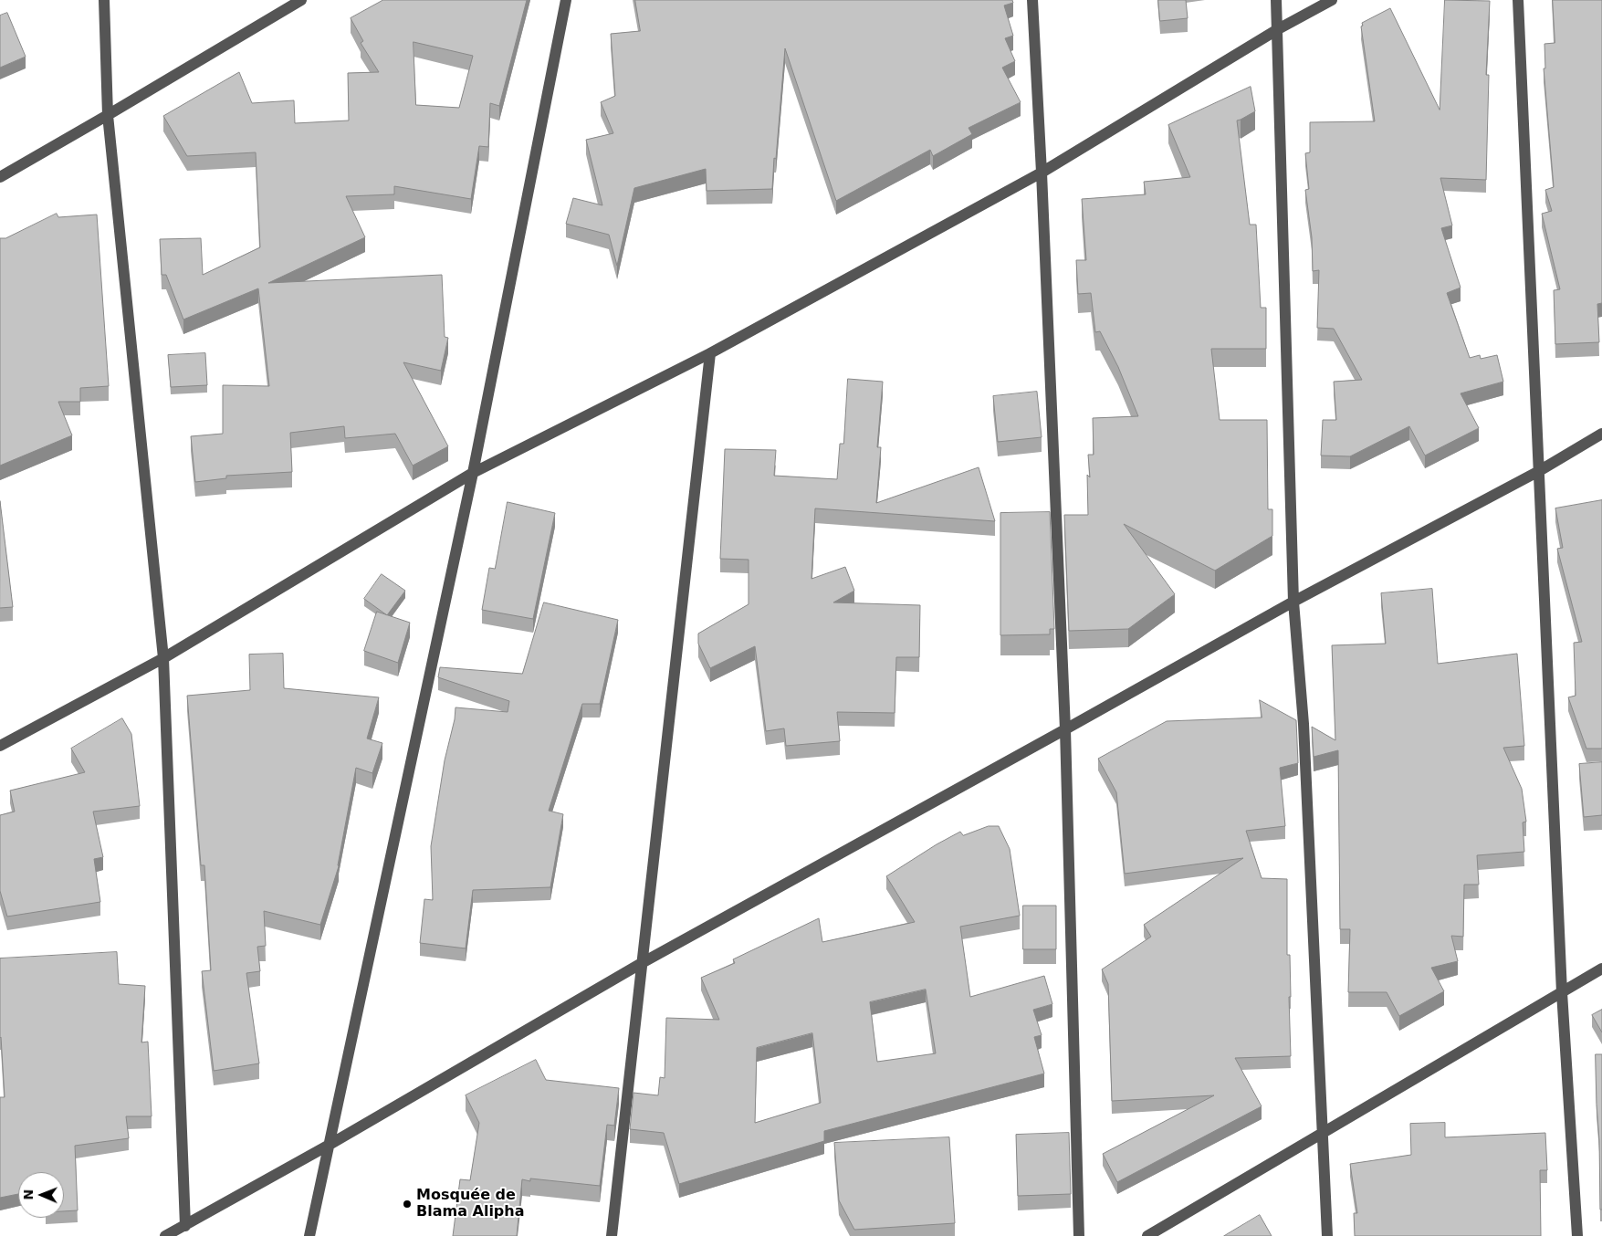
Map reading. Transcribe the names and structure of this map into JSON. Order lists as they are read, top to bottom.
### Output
{
  "places": ["Mosquée de Blama Alipha"],
  "north": "left"
}
